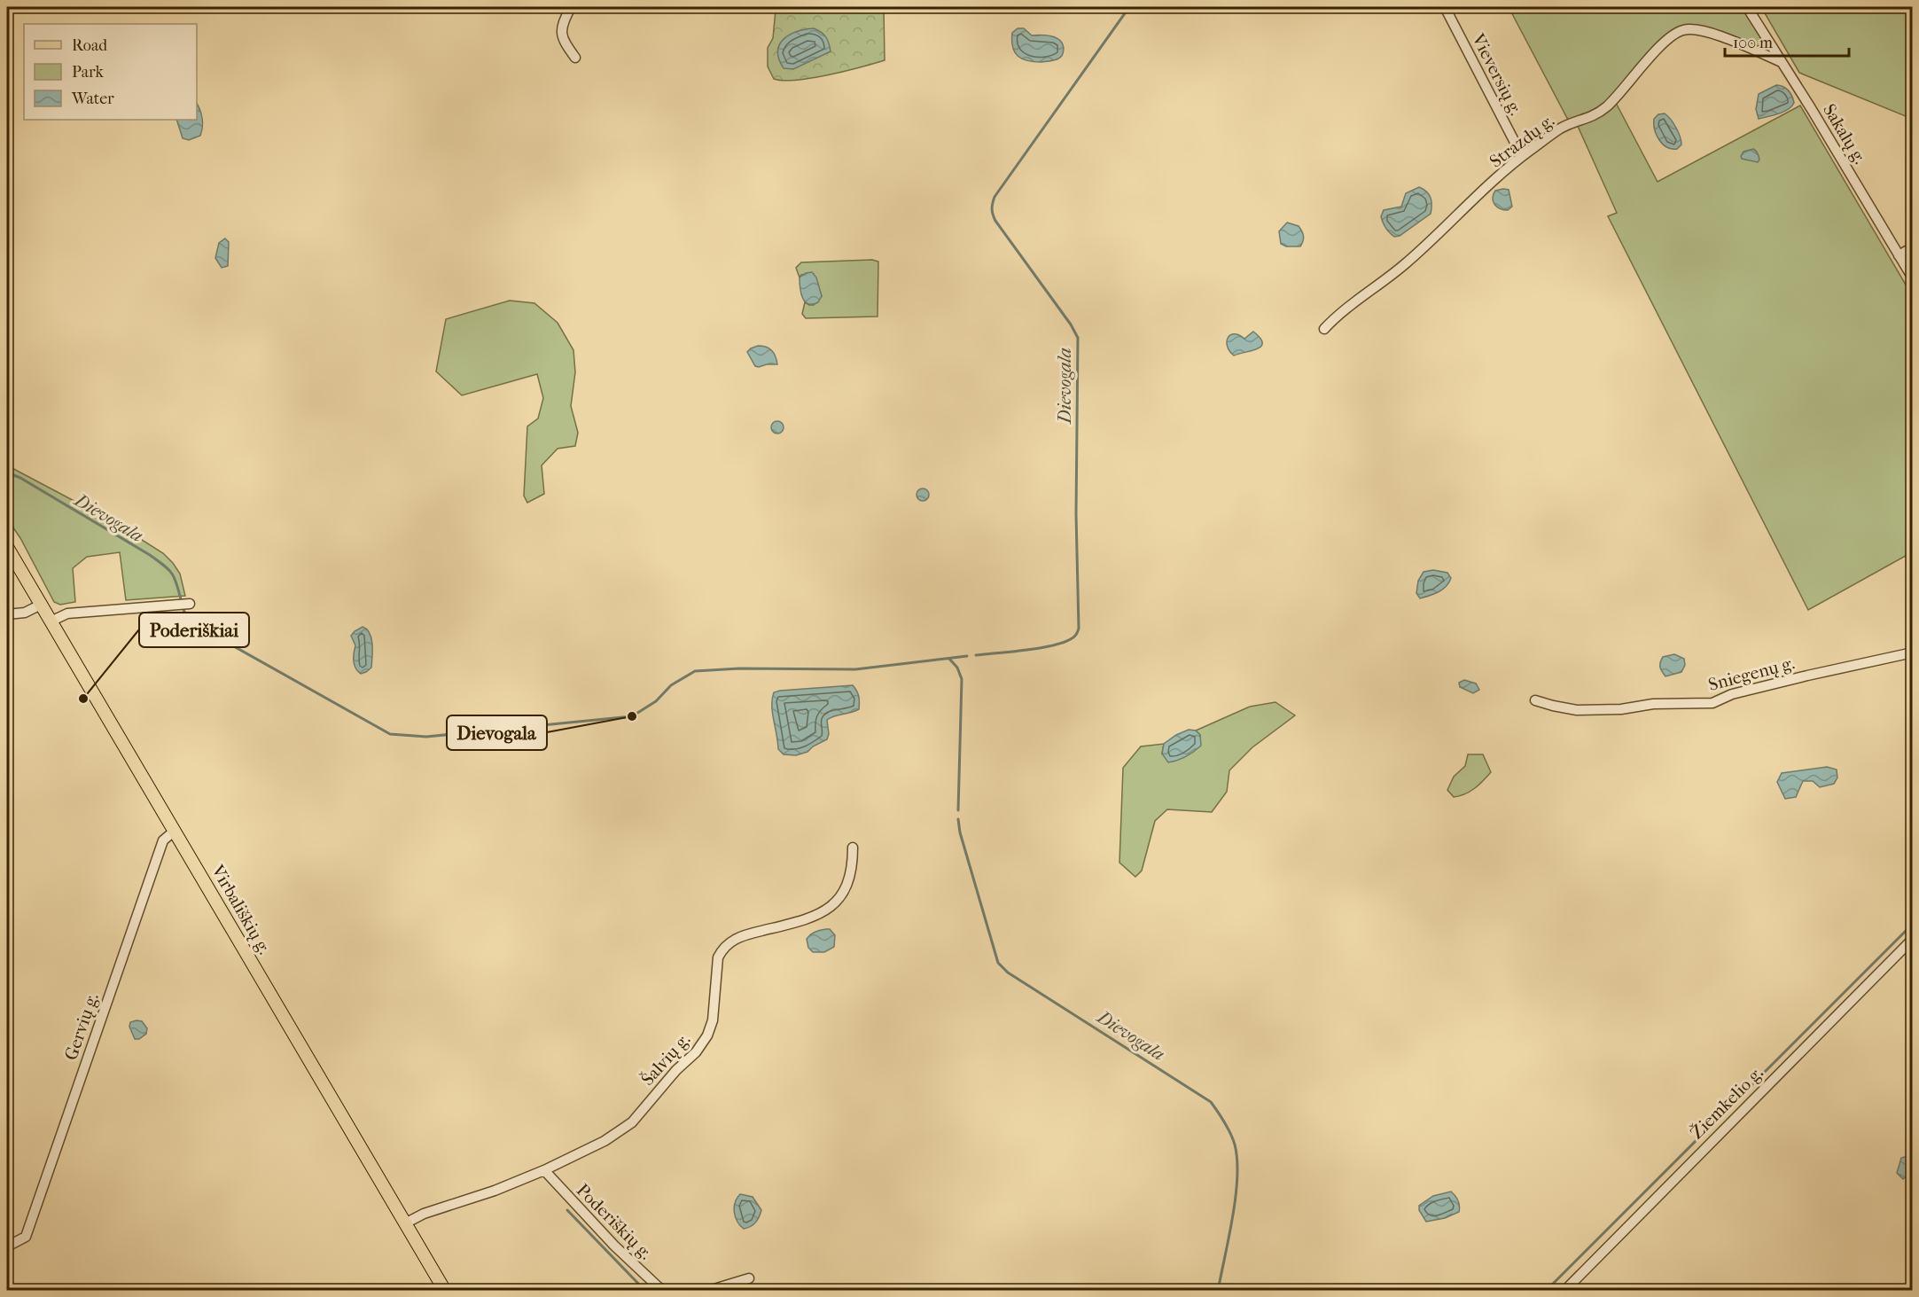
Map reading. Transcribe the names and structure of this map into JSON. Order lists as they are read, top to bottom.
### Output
{
  "streets": {
    "main road": ["Virbališkių g."],
    "street": [
      "Vieversių g.",
      "Sakalų g.",
      "Strazdų g.",
      "Sniegenų g.",
      "Gervių g.",
      "Šalvių g.",
      "Žiemkelio g.",
      "Poderiškių g."
    ]
  },
  "crossings": [
    ["Vieversių g.", "Strazdų g."],
    ["Sakalų g.", "Strazdų g."],
    ["Virbališkių g.", "Gervių g."],
    ["Virbališkių g.", "Šalvių g."],
    ["Šalvių g.", "Poderiškių g."]
  ],
  "water": ["Dievogala"],
  "places": ["Poderiškiai", "Dievogala"],
  "legend": ["Road", "Park", "Water"],
  "scale_bar": "100 m"
}
